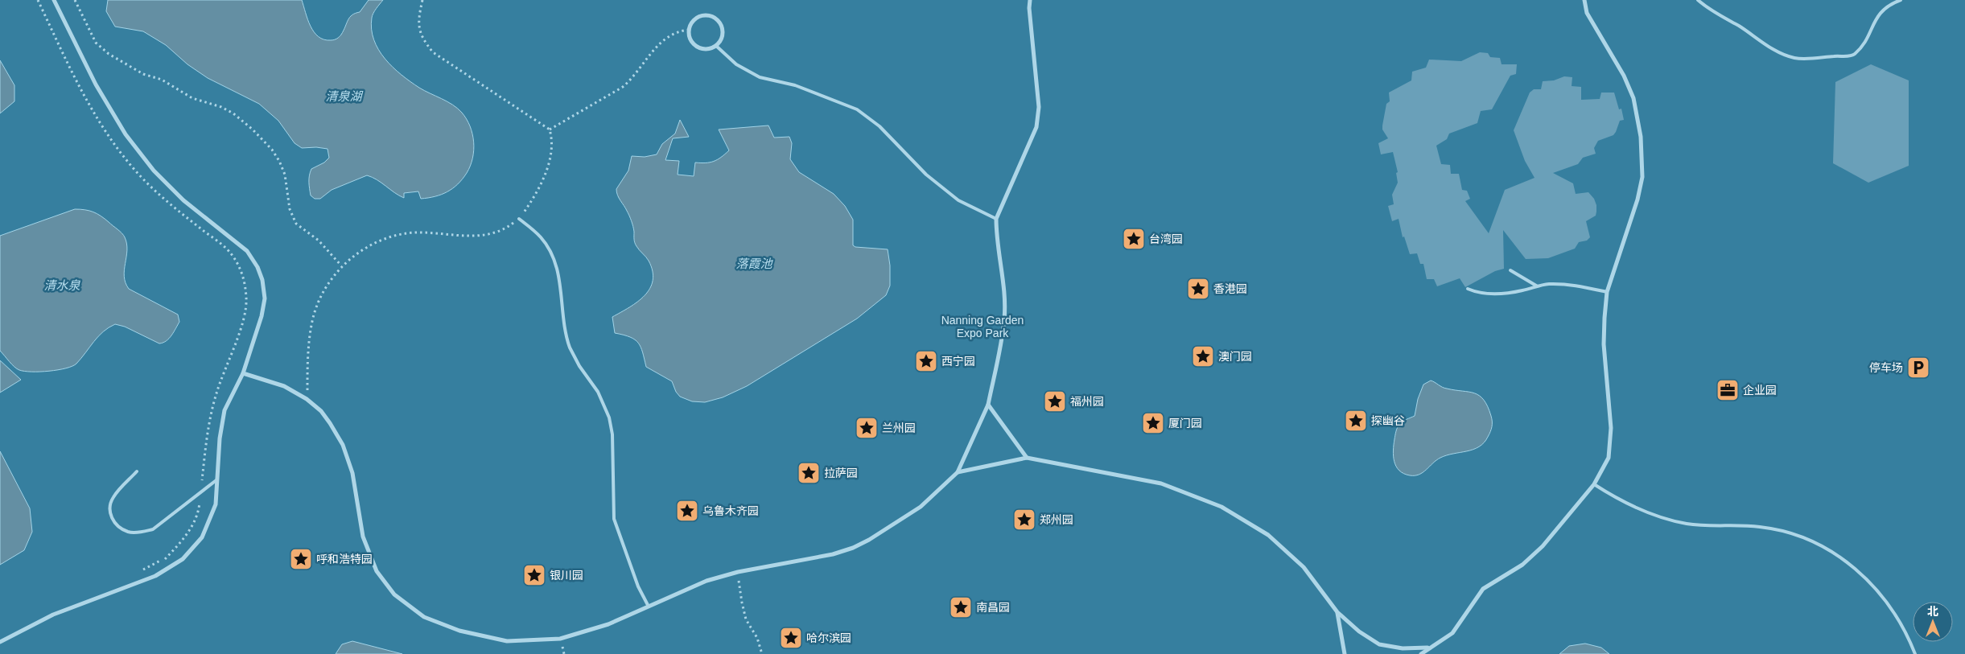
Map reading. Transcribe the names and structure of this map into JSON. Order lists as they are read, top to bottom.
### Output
{
  "water": ["清泉湖", "落霞池", "清水泉"],
  "parks": ["Nanning Garden Expo Park"],
  "places": {
    "place": [
      "台湾园",
      "香港园",
      "澳门园",
      "西宁园",
      "福州园",
      "探幽谷",
      "厦门园",
      "兰州园",
      "拉萨园",
      "乌鲁木齐园",
      "郑州园",
      "呼和浩特园",
      "银川园",
      "南昌园",
      "哈尔滨园"
    ],
    "parking": ["停车场"],
    "office": ["企业园"]
  },
  "north": "top"
}
